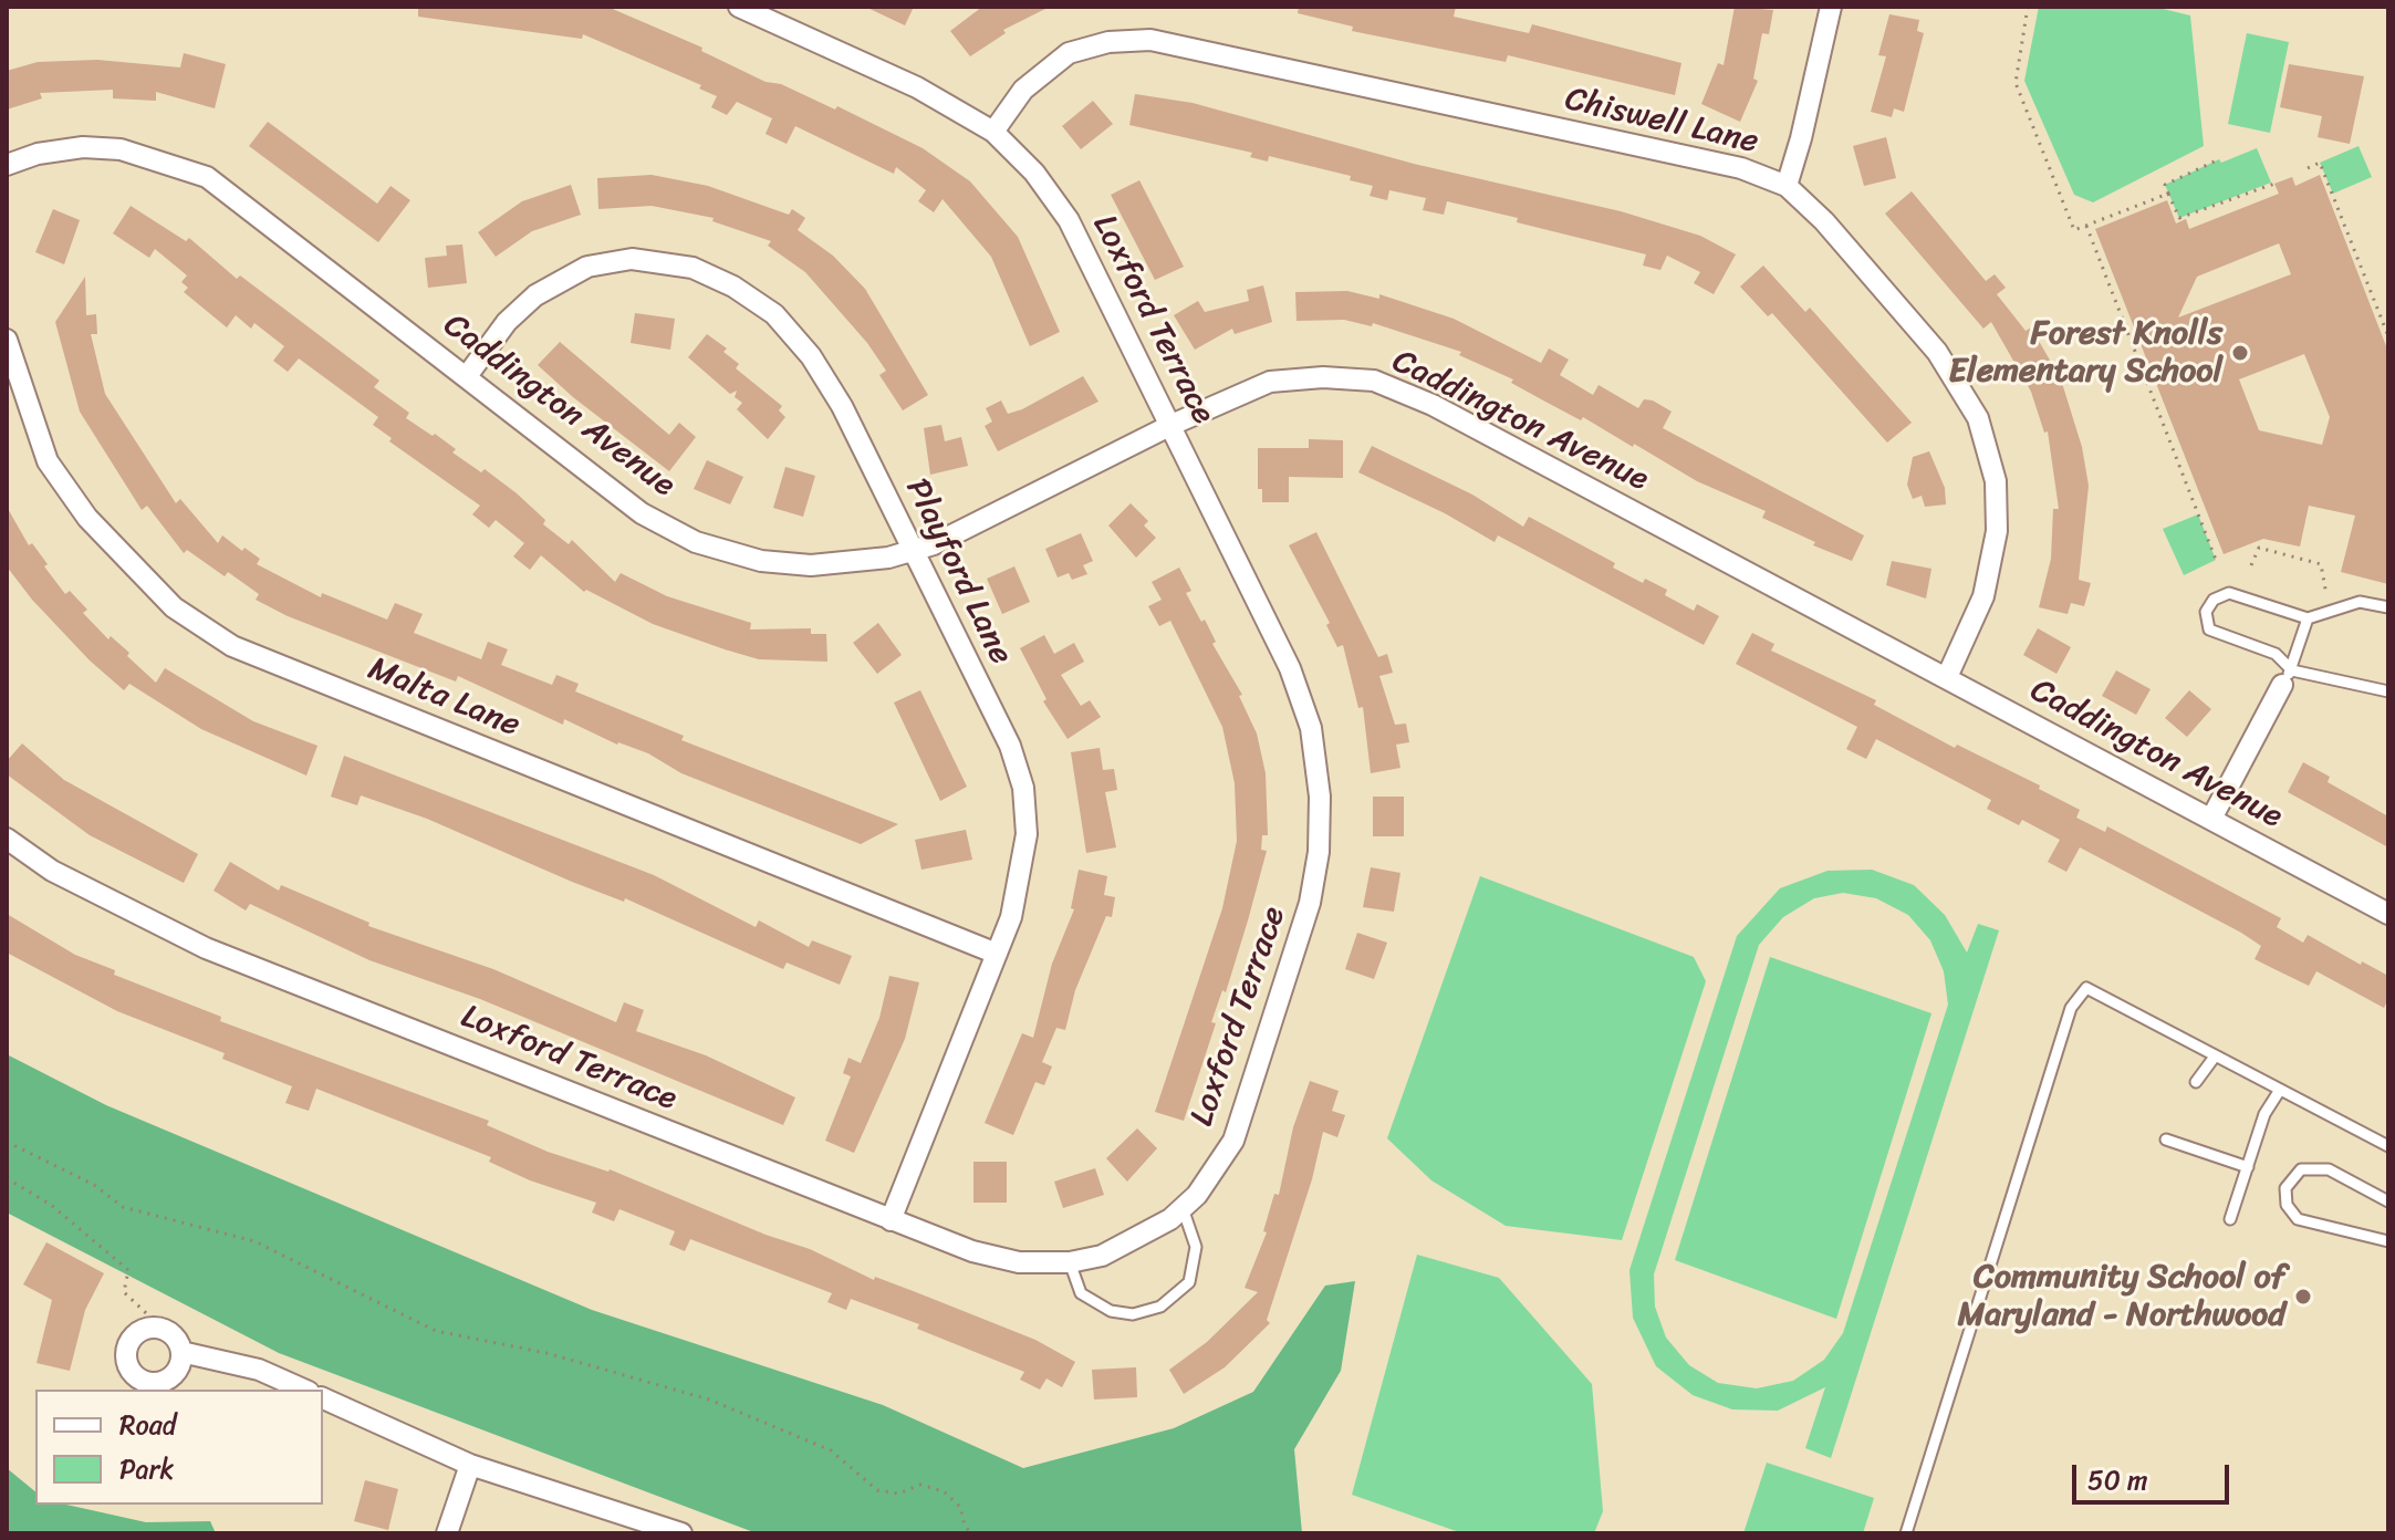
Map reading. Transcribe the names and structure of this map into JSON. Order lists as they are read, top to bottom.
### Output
{
  "streets": {
    "street": [
      "Chiswell Lane",
      "Loxford Terrace",
      "Caddington Avenue",
      "Playford Lane",
      "Malta Lane"
    ]
  },
  "crossings": [
    ["Chiswell Lane", "Loxford Terrace"],
    ["Chiswell Lane", "Caddington Avenue"],
    ["Loxford Terrace", "Caddington Avenue"],
    ["Loxford Terrace", "Playford Lane"],
    ["Caddington Avenue", "Playford Lane"],
    ["Playford Lane", "Malta Lane"]
  ],
  "places": ["Forest Knolls Elementary School", "Community School of Maryland - Northwood"],
  "legend": ["Road", "Park"],
  "scale_bar": "50 m"
}
